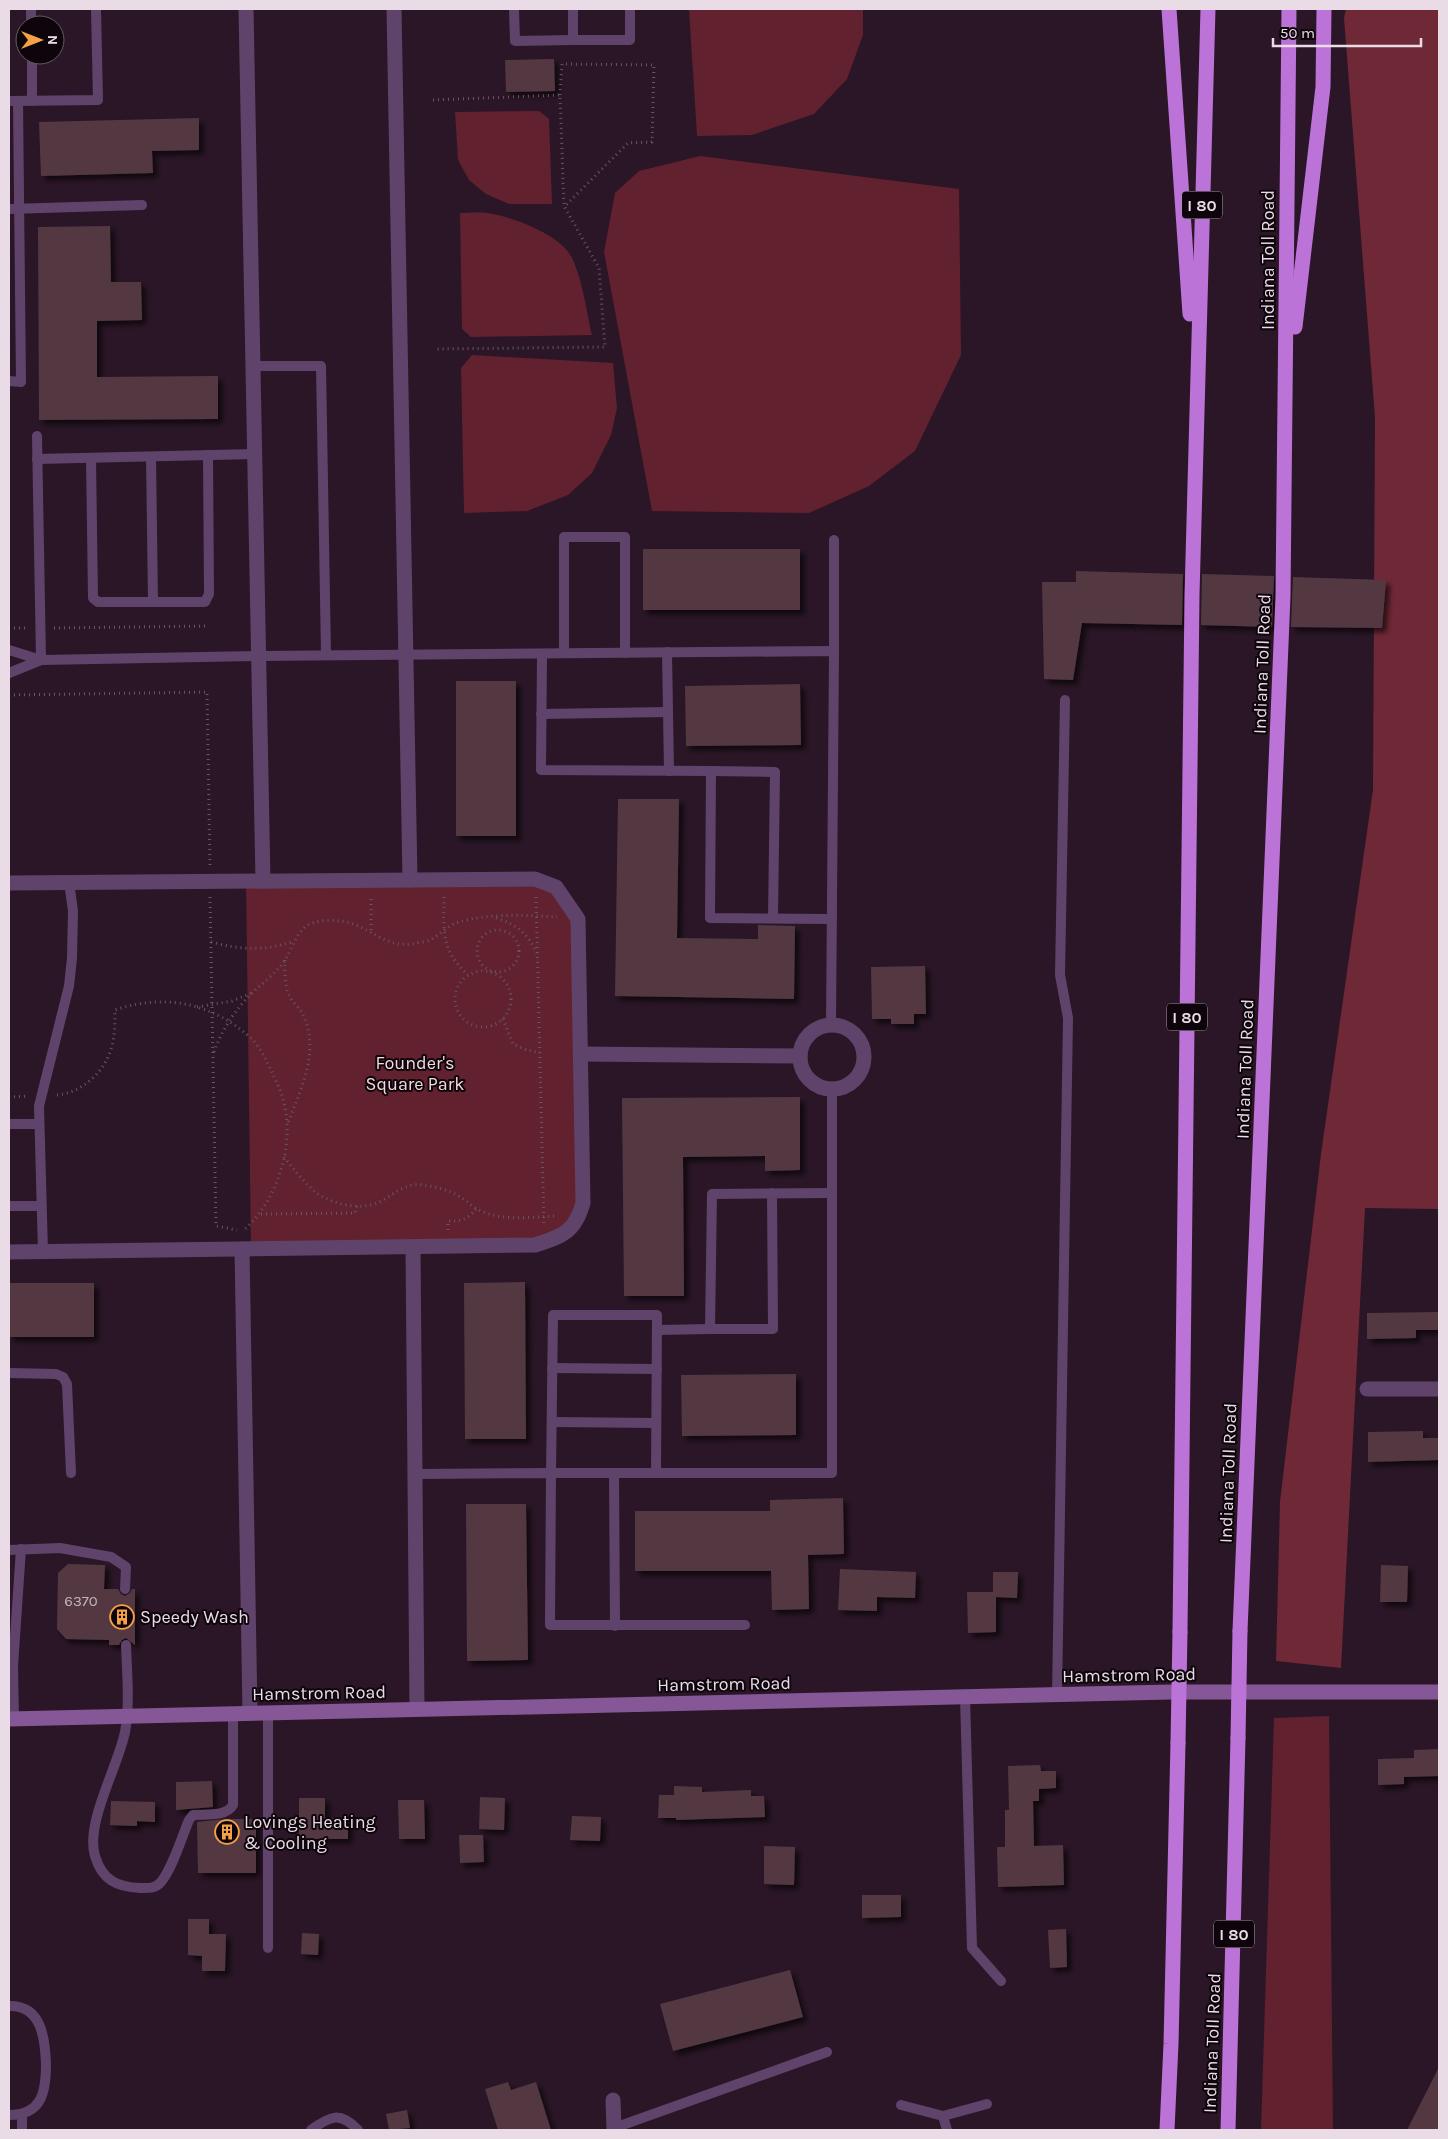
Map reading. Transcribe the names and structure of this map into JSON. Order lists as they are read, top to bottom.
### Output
{
  "streets": {
    "highway": ["I 80", "Indiana Toll Road"],
    "street": ["Hamstrom Road"]
  },
  "parks": ["Founder's Square Park"],
  "places": {
    "building": ["Speedy Wash", "Lovings Heating & Cooling"]
  },
  "house_numbers": ["6370"],
  "scale_bar": "50 m",
  "north": "right"
}
